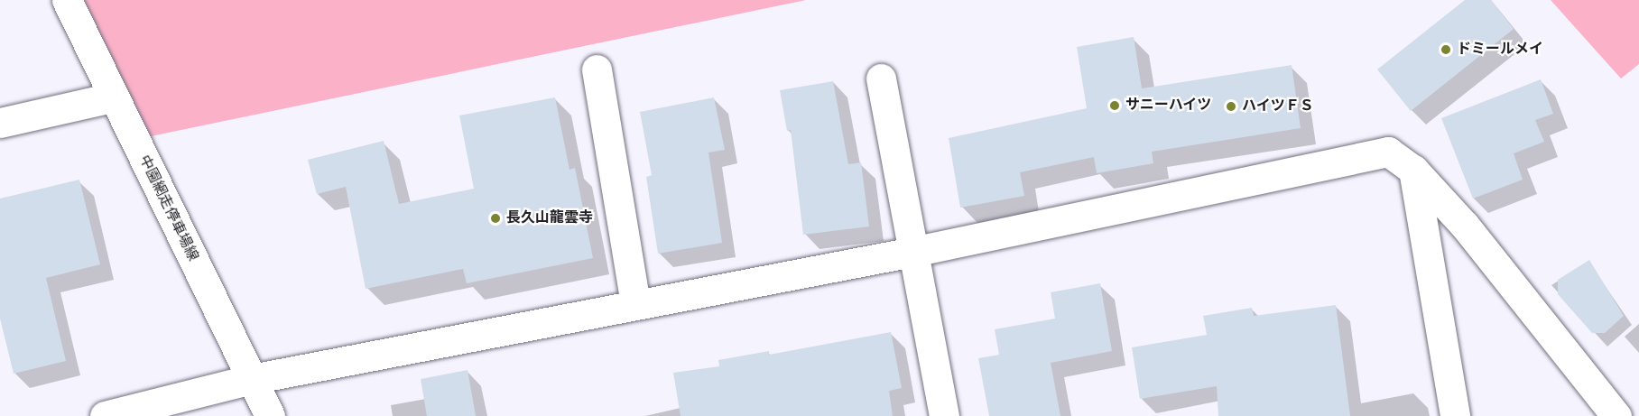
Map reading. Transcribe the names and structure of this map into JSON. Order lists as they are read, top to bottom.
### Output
{
  "streets": {
    "street": ["中園網走停車場線"]
  },
  "places": [
    "ドミールメイ",
    "サニーハイツ",
    "ハイツＦＳ",
    "長久山龍雲寺"
  ]
}
